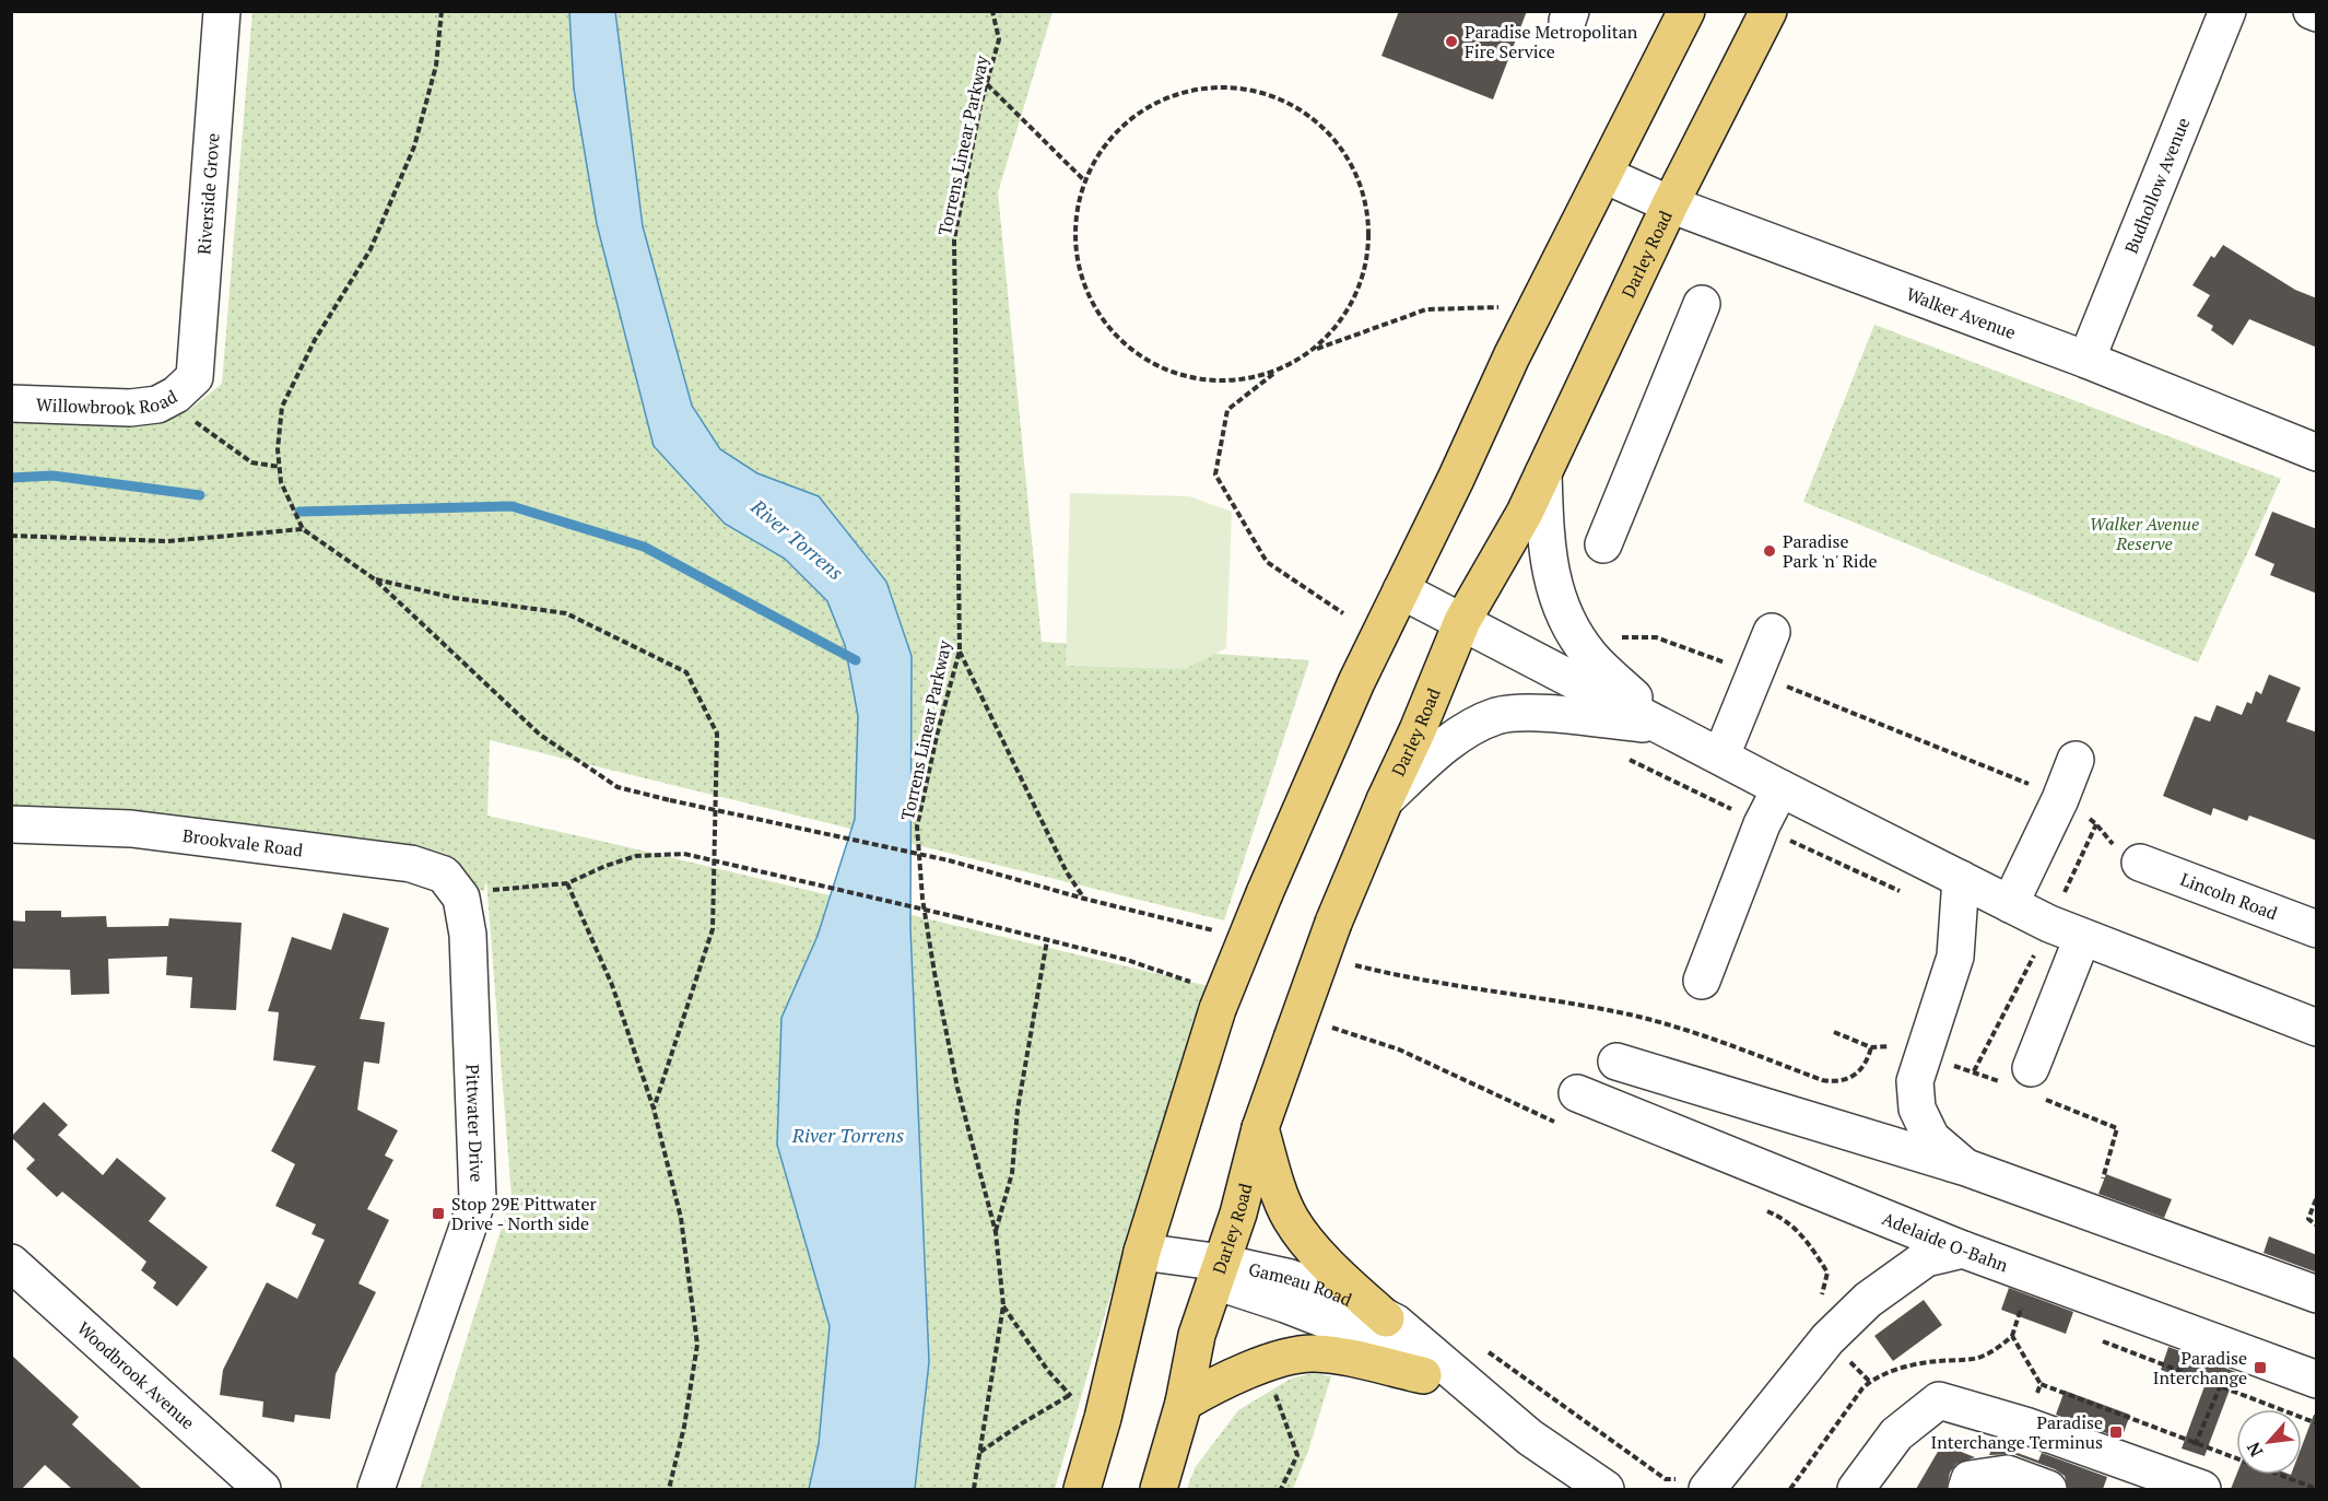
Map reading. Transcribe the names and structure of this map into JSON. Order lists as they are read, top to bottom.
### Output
{
  "streets": {
    "main road": ["Darley Road"],
    "street": [
      "Budhollow Avenue",
      "Riverside Grove",
      "Walker Avenue",
      "Willowbrook Road",
      "Brookvale Road",
      "Lincoln Road",
      "Pittwater Drive",
      "Adelaide O-Bahn",
      "Gameau Road",
      "Woodbrook Avenue"
    ],
    "path": ["Torrens Linear Parkway"]
  },
  "crossings": [
    ["Budhollow Avenue", "Walker Avenue"],
    ["Riverside Grove", "Willowbrook Road"],
    ["Darley Road", "Walker Avenue"],
    ["Darley Road", "Gameau Road"],
    ["Brookvale Road", "Pittwater Drive"]
  ],
  "water": ["River Torrens"],
  "parks": ["Walker Avenue Reserve"],
  "places": {
    "other": ["Paradise Metropolitan Fire Service", "Paradise Park 'n' Ride"],
    "transit": ["Stop 29E Pittwater Drive - North side", "Paradise Interchange", "Paradise Interchange Terminus"]
  },
  "north": "bottom left"
}
